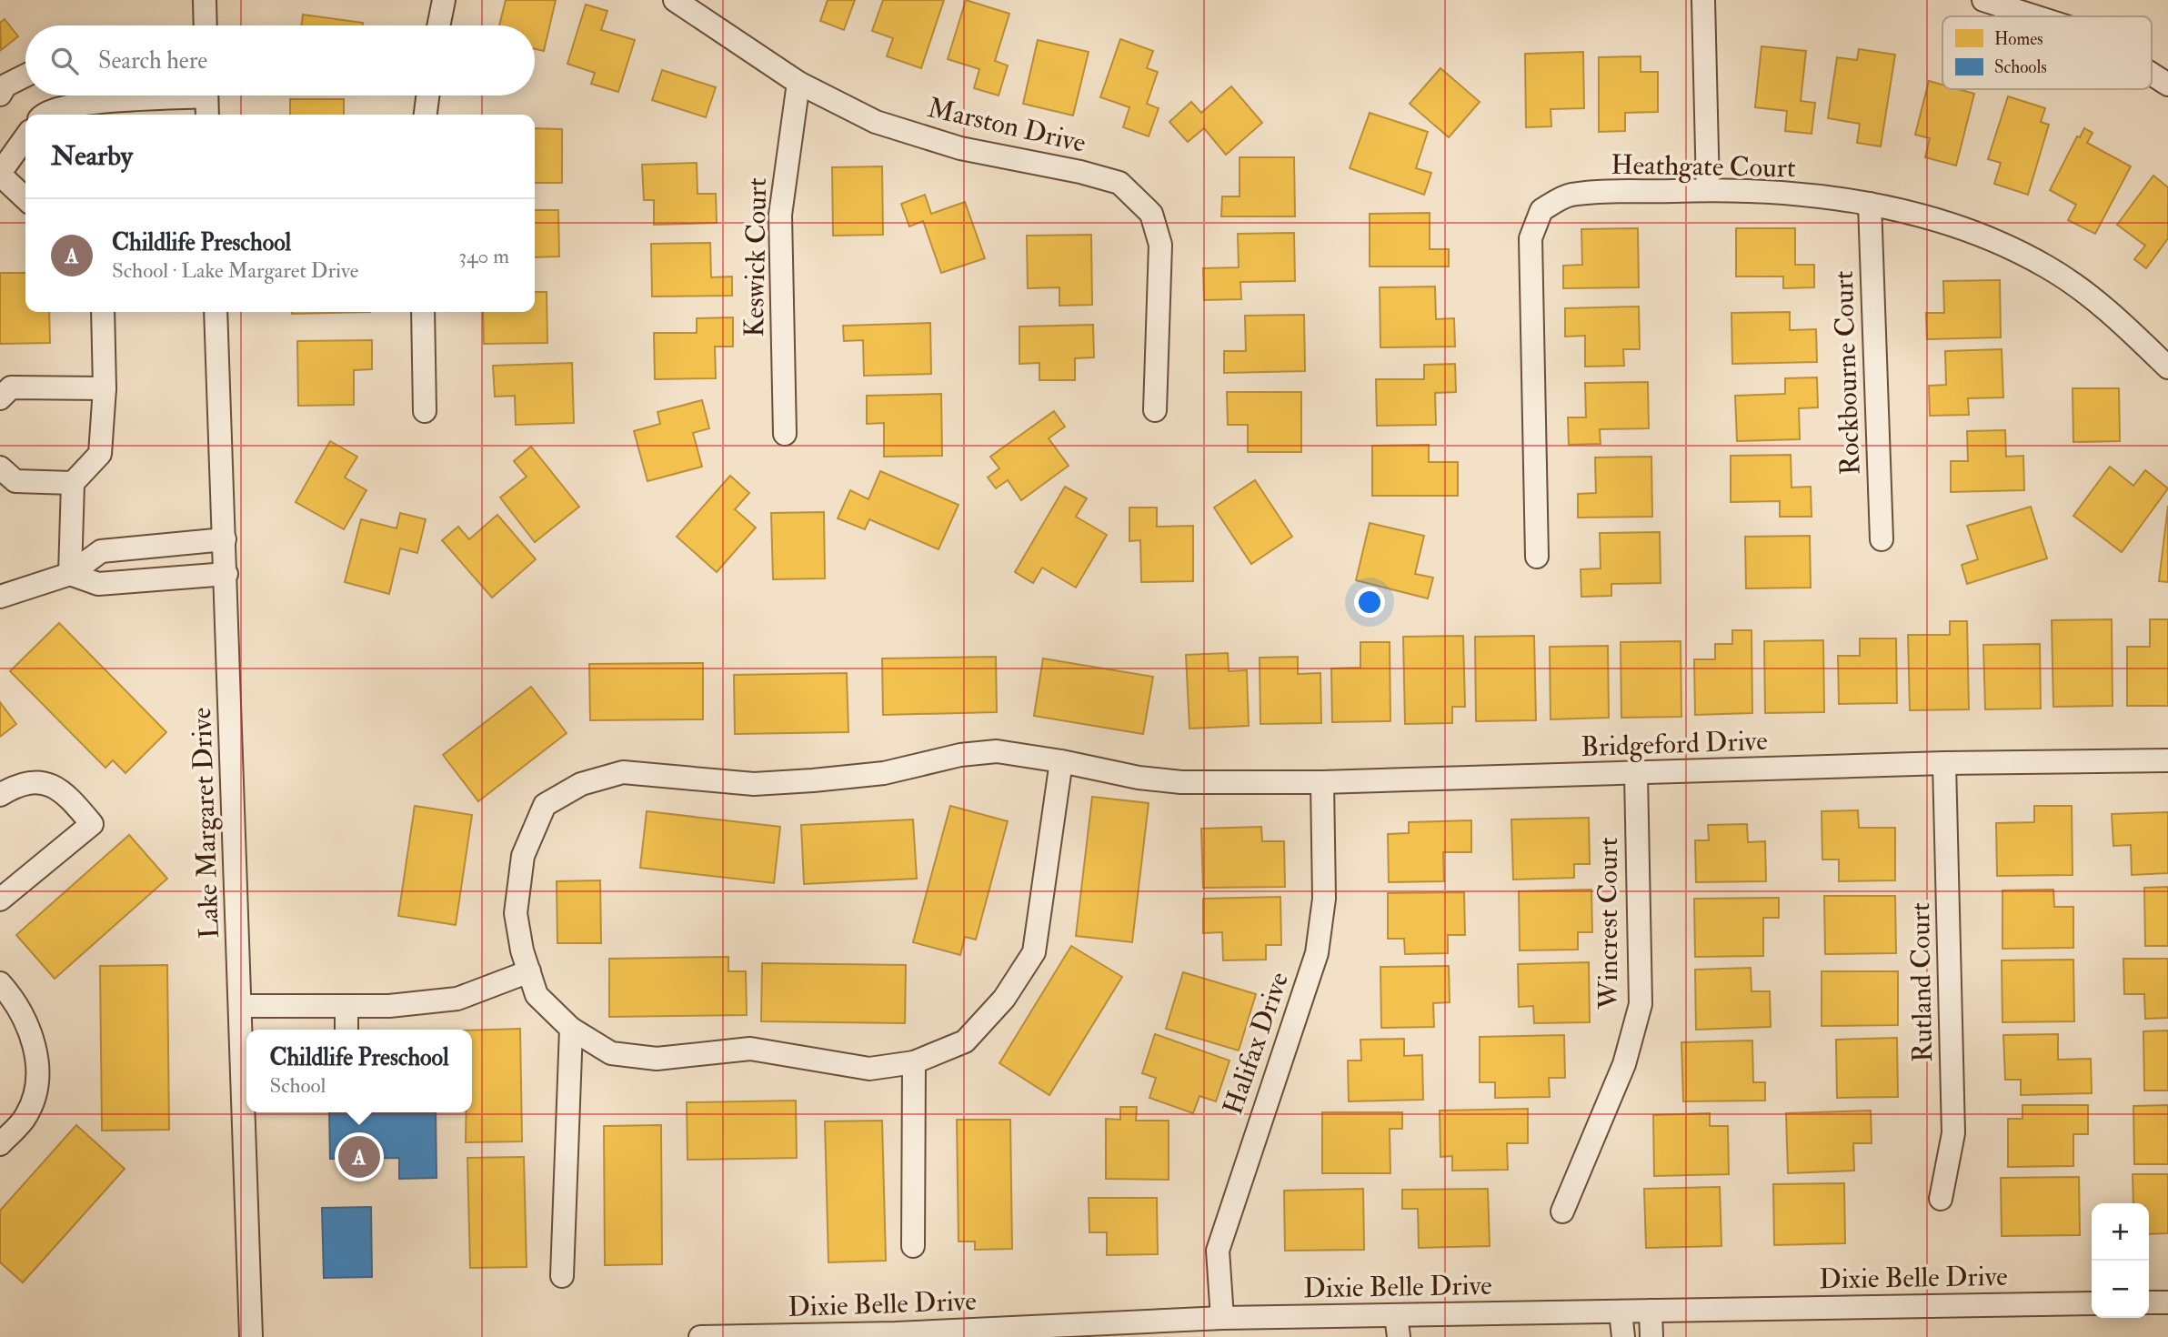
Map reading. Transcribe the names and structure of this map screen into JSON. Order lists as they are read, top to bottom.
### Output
{
  "streets": {
    "street": [
      "Marston Drive",
      "Heathgate Court",
      "Keswick Court",
      "Rockbourne Court",
      "Bridgeford Drive",
      "Lake Margaret Drive",
      "Wincrest Court",
      "Rutland Court",
      "Halifax Drive",
      "Dixie Belle Drive"
    ]
  },
  "crossings": [
    ["Marston Drive", "Keswick Court"],
    ["Heathgate Court", "Rockbourne Court"],
    ["Bridgeford Drive", "Wincrest Court"],
    ["Bridgeford Drive", "Rutland Court"],
    ["Bridgeford Drive", "Halifax Drive"],
    ["Halifax Drive", "Dixie Belle Drive"]
  ],
  "legend": ["Homes", "Schools"],
  "page": {
    "search": "Search here",
    "heading": "Nearby",
    "list": [
      {
        "mark": "A",
        "name": "Childlife Preschool",
        "note": "School · Lake Margaret Drive",
        "value": "340 m"
      }
    ],
    "popup": ["Childlife Preschool", "School"],
    "pins": "A",
    "map_buttons": ["+", "−"]
  }
}
